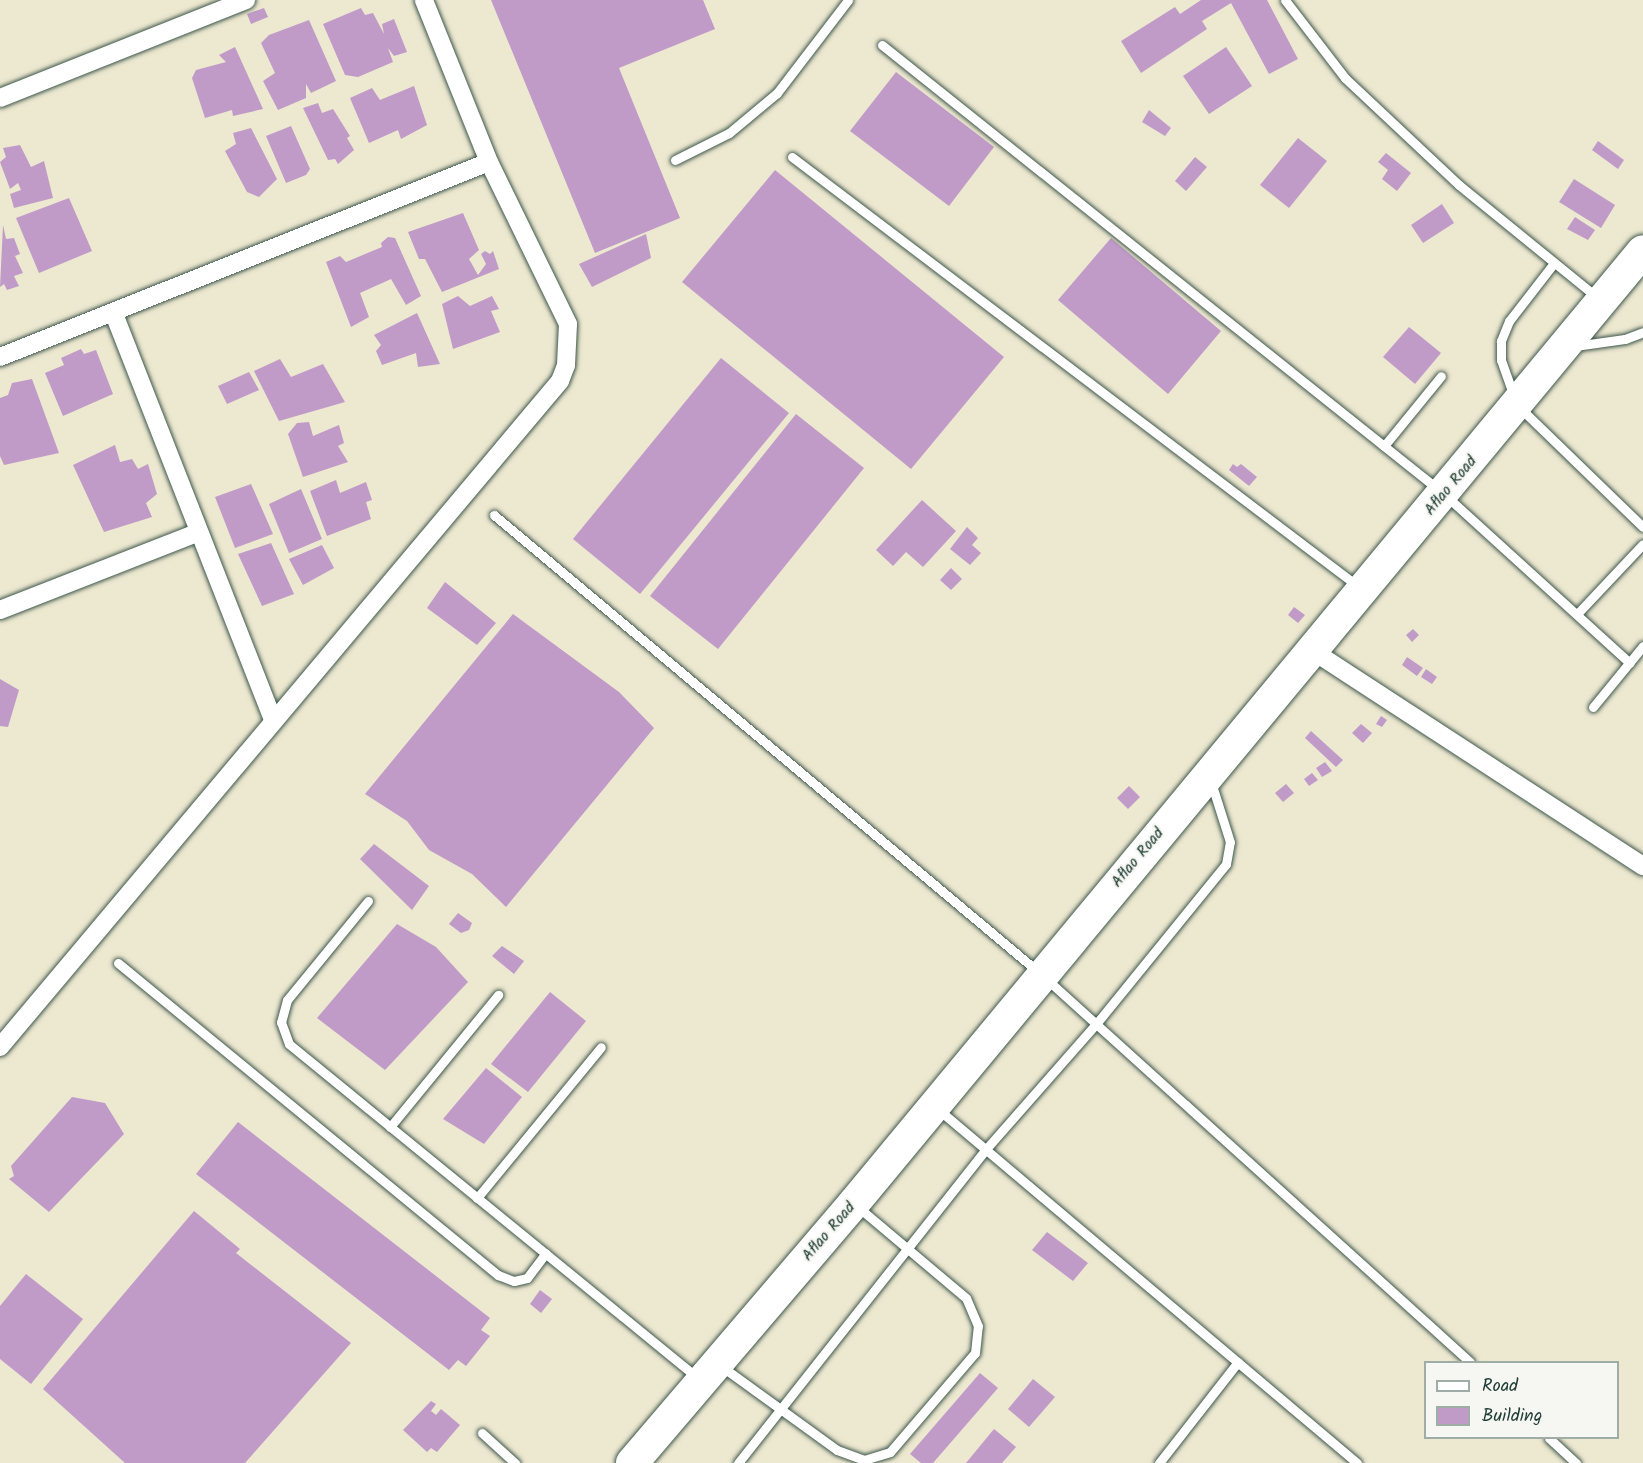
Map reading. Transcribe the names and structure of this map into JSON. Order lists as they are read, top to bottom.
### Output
{
  "streets": {
    "highway": ["Aflao Road"]
  },
  "legend": ["Road", "Building"]
}
